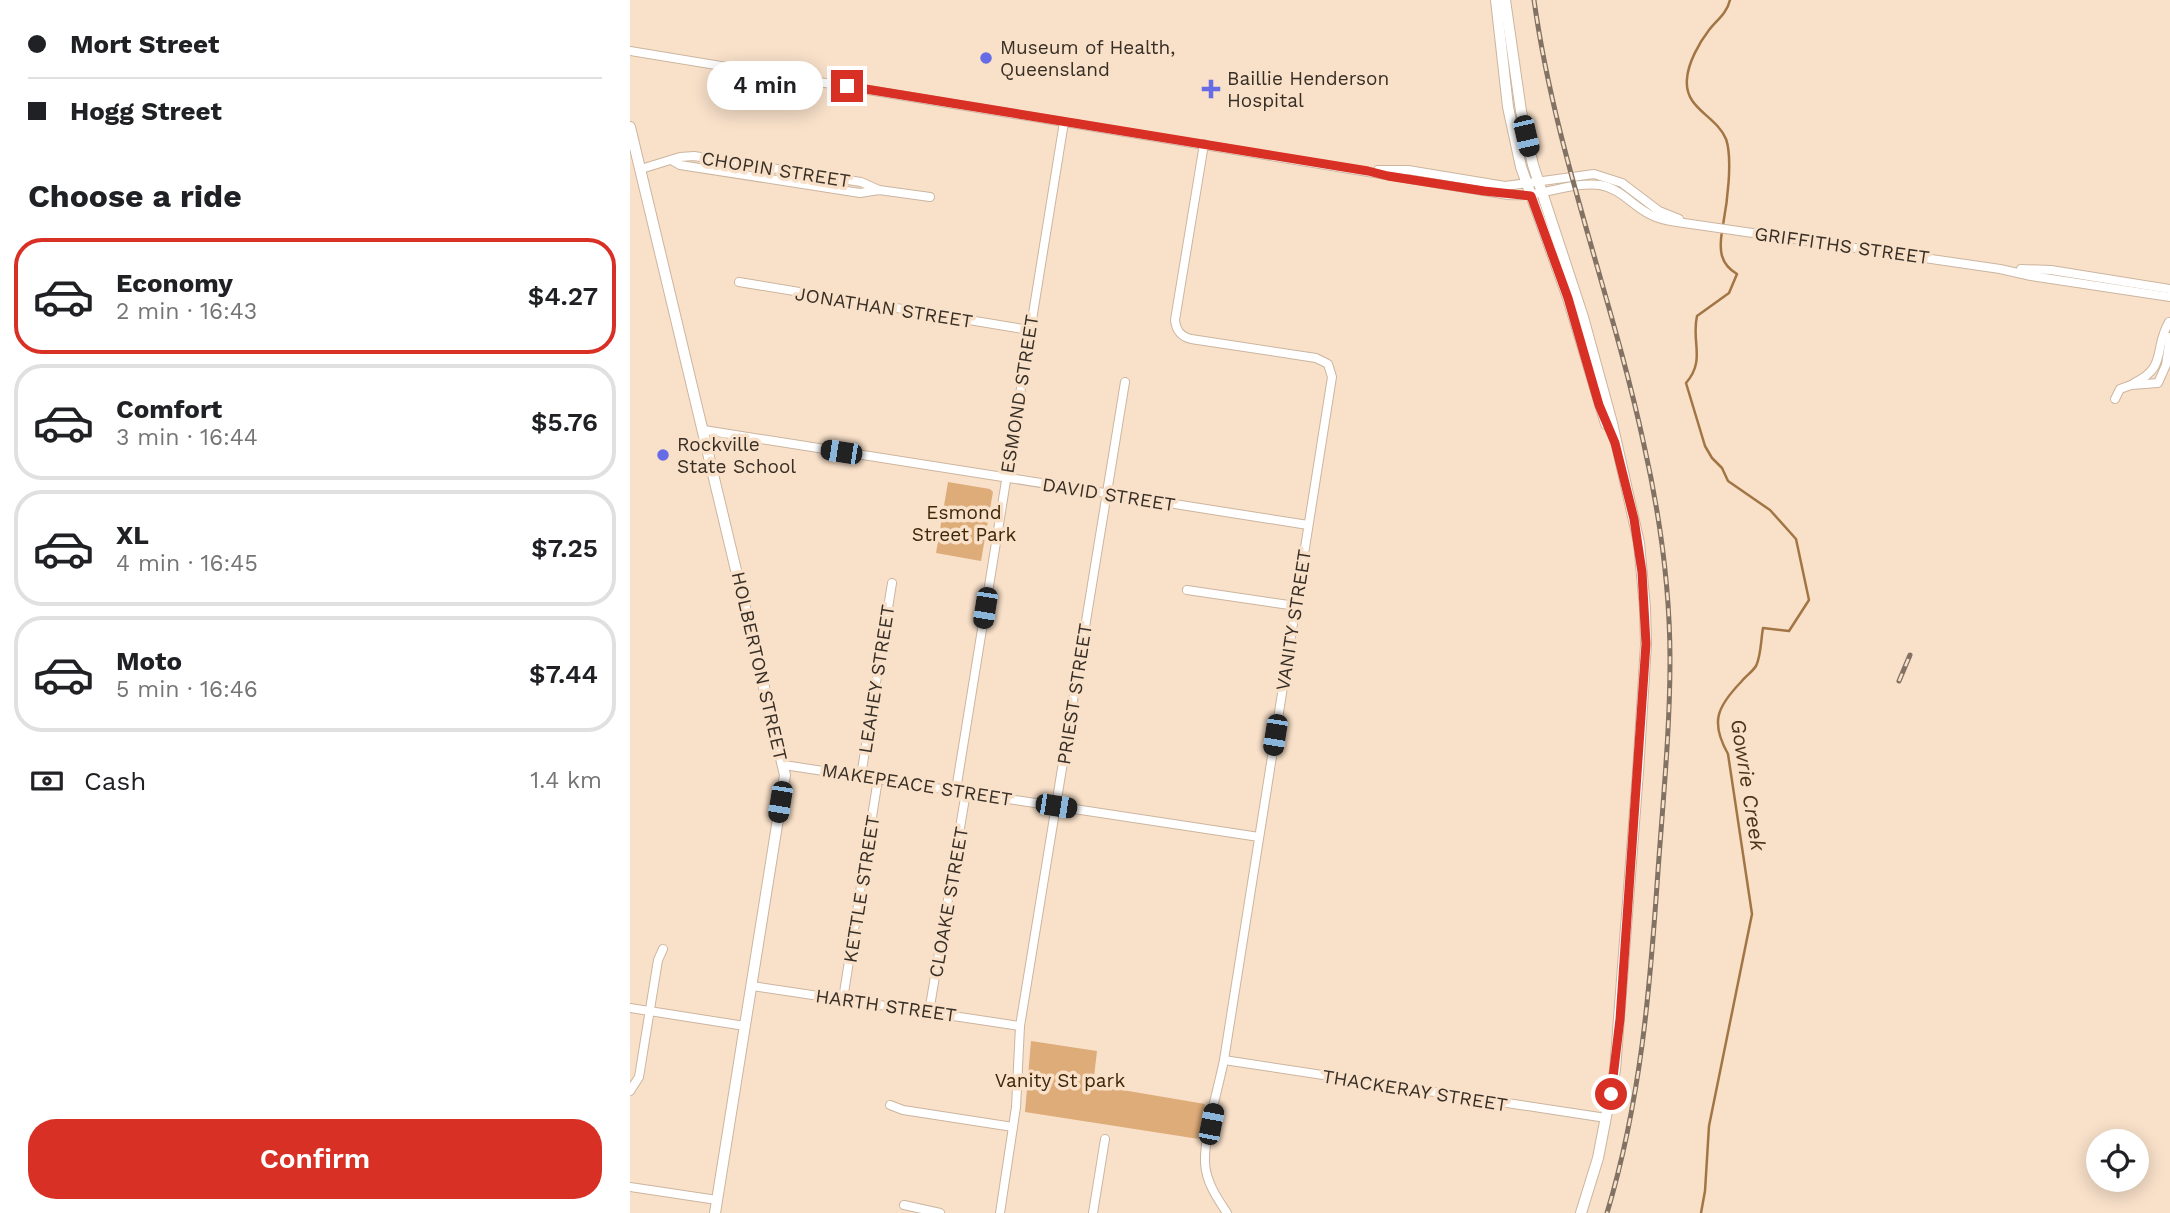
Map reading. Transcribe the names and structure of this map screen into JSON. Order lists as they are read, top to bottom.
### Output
{
  "streets": {
    "main road": ["HOLBERTON STREET"],
    "street": [
      "CHOPIN STREET",
      "GRIFFITHS STREET",
      "JONATHAN STREET",
      "ESMOND STREET",
      "DAVID STREET",
      "VANITY STREET",
      "LEAHEY STREET",
      "PRIEST STREET",
      "MAKEPEACE STREET",
      "KETTLE STREET",
      "CLOAKE STREET",
      "HARTH STREET",
      "THACKERAY STREET"
    ]
  },
  "crossings": [
    ["CHOPIN STREET", "HOLBERTON STREET"],
    ["JONATHAN STREET", "ESMOND STREET"],
    ["ESMOND STREET", "DAVID STREET"],
    ["ESMOND STREET", "MAKEPEACE STREET"],
    ["DAVID STREET", "VANITY STREET"],
    ["DAVID STREET", "HOLBERTON STREET"],
    ["DAVID STREET", "PRIEST STREET"],
    ["VANITY STREET", "MAKEPEACE STREET"],
    ["VANITY STREET", "THACKERAY STREET"],
    ["HOLBERTON STREET", "MAKEPEACE STREET"],
    ["HOLBERTON STREET", "HARTH STREET"],
    ["LEAHEY STREET", "MAKEPEACE STREET"],
    ["PRIEST STREET", "MAKEPEACE STREET"],
    ["PRIEST STREET", "HARTH STREET"],
    ["MAKEPEACE STREET", "KETTLE STREET"],
    ["MAKEPEACE STREET", "CLOAKE STREET"],
    ["KETTLE STREET", "HARTH STREET"],
    ["CLOAKE STREET", "HARTH STREET"]
  ],
  "water": ["Gowrie Creek"],
  "parks": ["Esmond Street Park", "Vanity St park"],
  "places": {
    "other": ["Museum of Health, Queensland", "Rockville State School"],
    "health": ["Baillie Henderson Hospital"]
  },
  "page": {
    "banner": ["Mort Street", "Hogg Street"],
    "bubble": "4 min",
    "heading": "Choose a ride",
    "list": [
      {
        "name": "Economy",
        "note": "2 min · 16:43",
        "value": "$4.27"
      },
      {
        "name": "Comfort",
        "note": "3 min · 16:44",
        "value": "$5.76"
      },
      {
        "name": "XL",
        "note": "4 min · 16:45",
        "value": "$7.25"
      },
      {
        "name": "Moto",
        "note": "5 min · 16:46",
        "value": "$7.44"
      }
    ],
    "pay": ["Cash", "1.4 km"],
    "buttons": "Confirm"
  }
}
